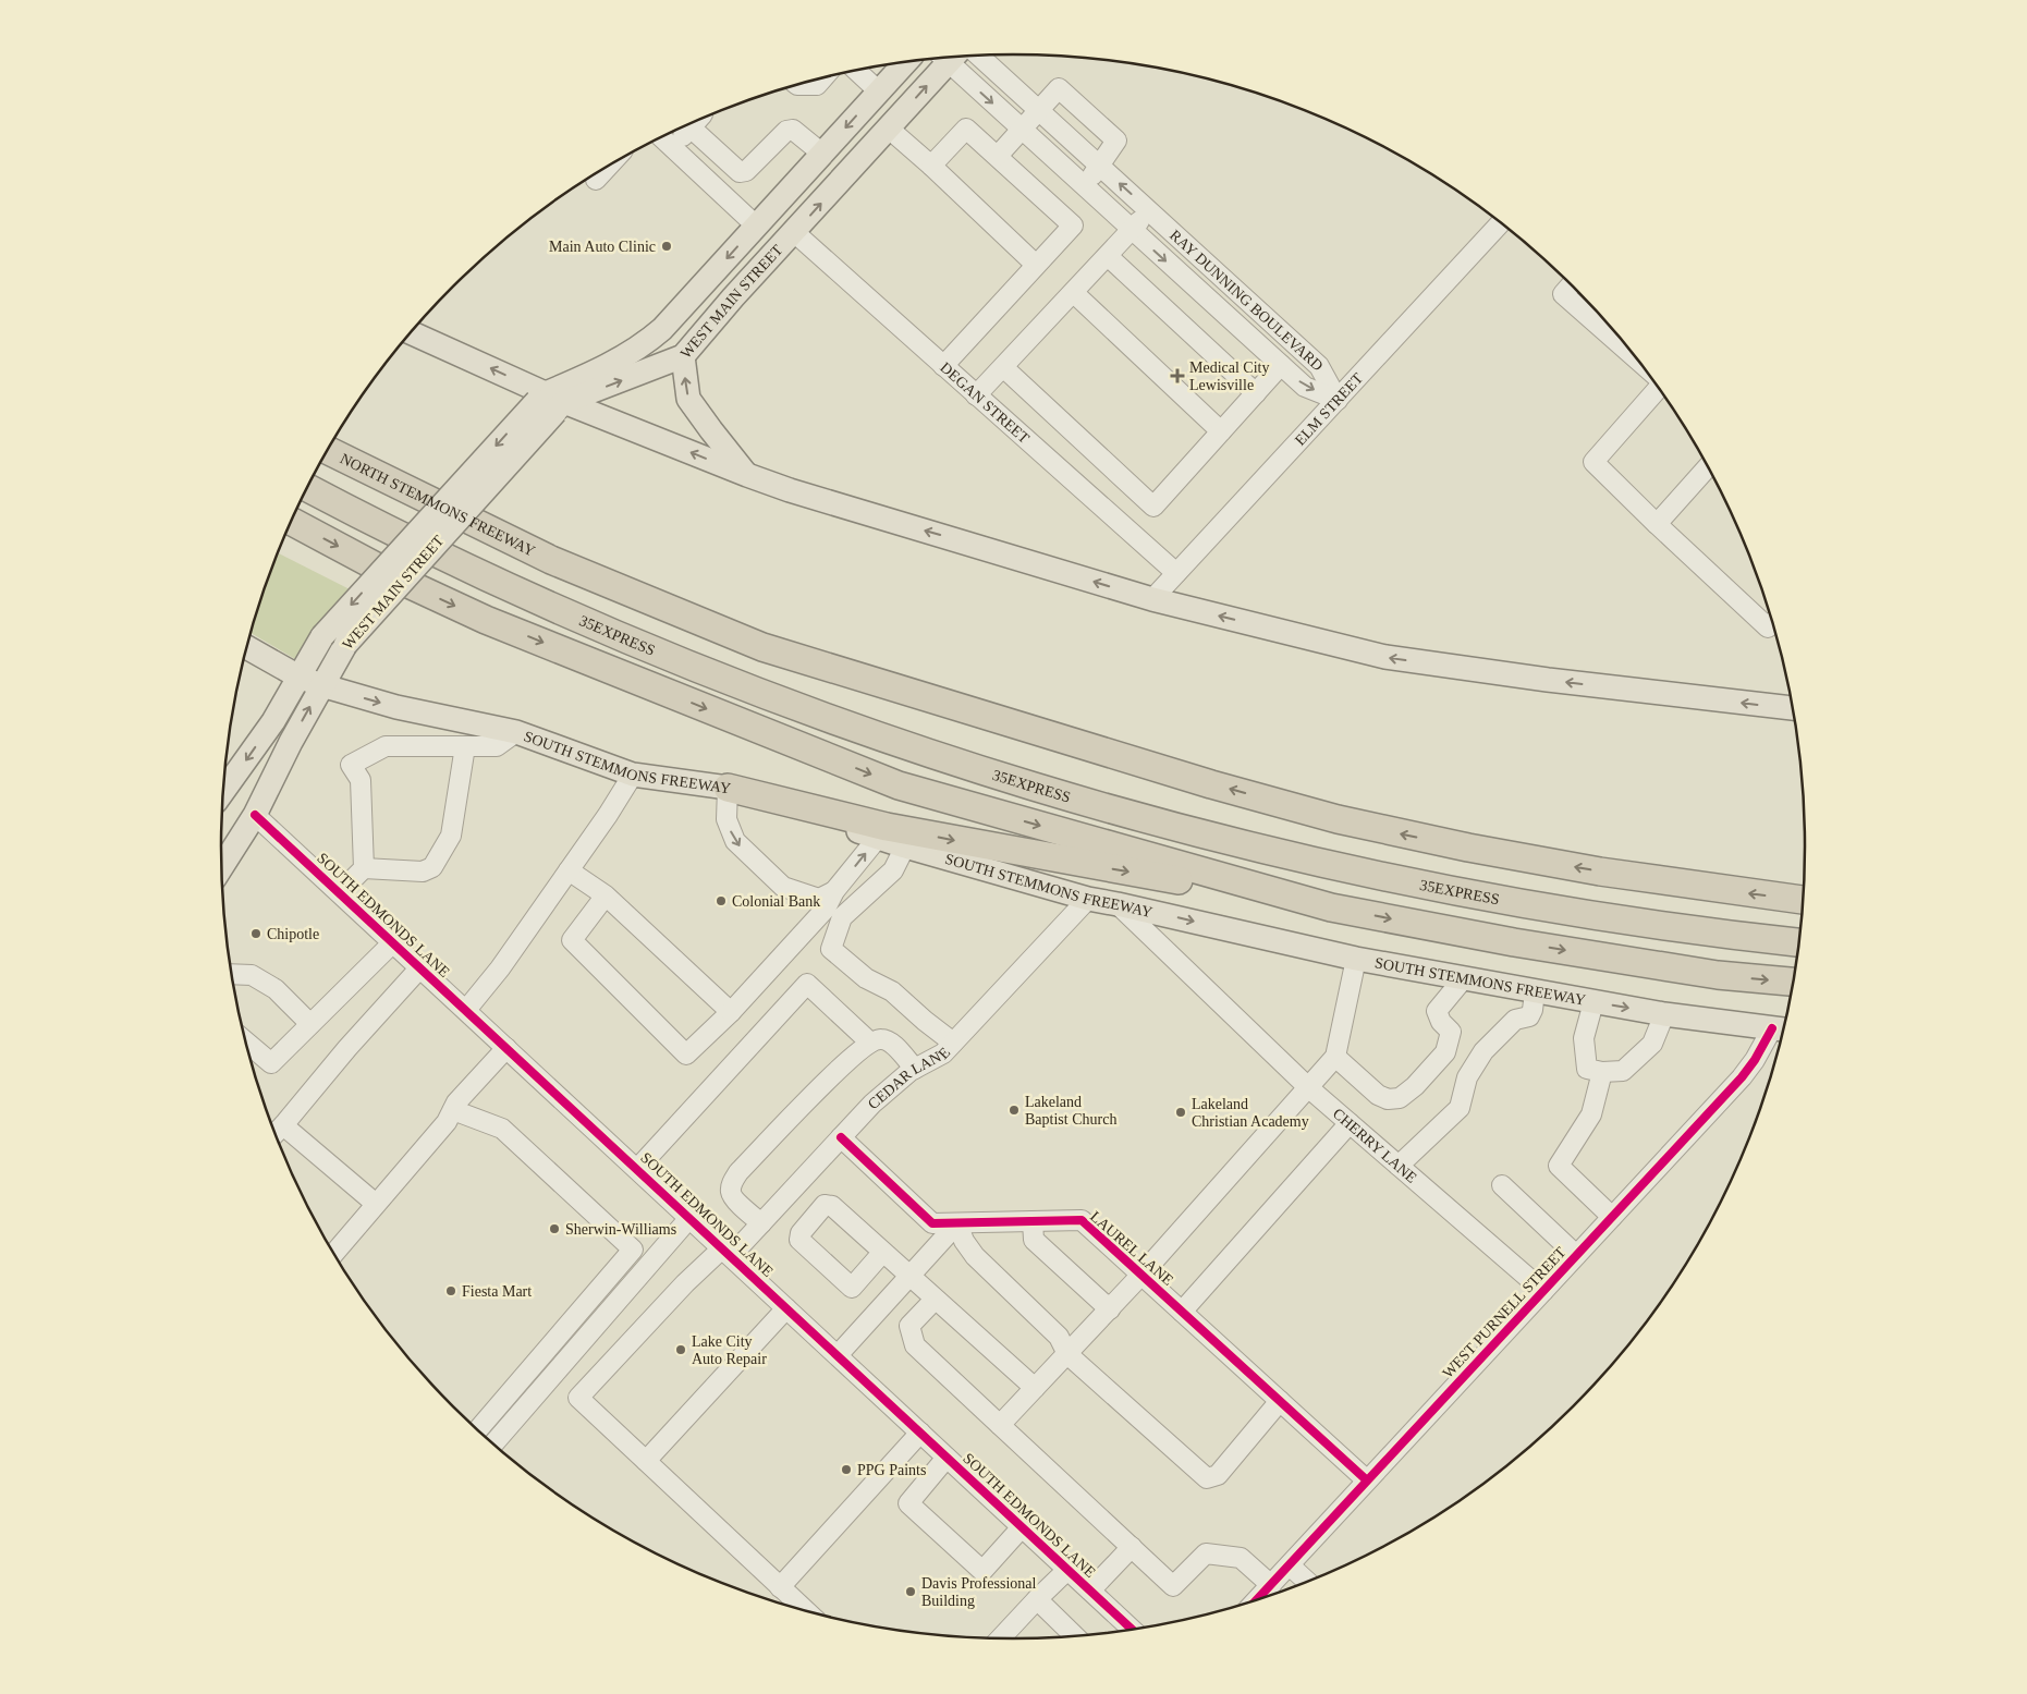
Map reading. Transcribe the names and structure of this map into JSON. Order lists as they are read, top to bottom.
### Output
{
  "streets": {
    "highway": ["NORTH STEMMONS FREEWAY", "35EXPRESS"],
    "main road": ["WEST MAIN STREET", "SOUTH STEMMONS FREEWAY"],
    "street": [
      "RAY DUNNING BOULEVARD",
      "DEGAN STREET",
      "ELM STREET",
      "SOUTH EDMONDS LANE",
      "CEDAR LANE",
      "CHERRY LANE",
      "LAUREL LANE",
      "WEST PURNELL STREET"
    ]
  },
  "crossings": [
    ["WEST MAIN STREET", "DEGAN STREET"],
    ["WEST MAIN STREET", "SOUTH STEMMONS FREEWAY"],
    ["WEST MAIN STREET", "SOUTH EDMONDS LANE"],
    ["RAY DUNNING BOULEVARD", "ELM STREET"],
    ["DEGAN STREET", "ELM STREET"],
    ["SOUTH STEMMONS FREEWAY", "CEDAR LANE"],
    ["SOUTH STEMMONS FREEWAY", "CHERRY LANE"],
    ["SOUTH STEMMONS FREEWAY", "WEST PURNELL STREET"],
    ["SOUTH EDMONDS LANE", "CEDAR LANE"],
    ["CEDAR LANE", "LAUREL LANE"],
    ["CHERRY LANE", "WEST PURNELL STREET"],
    ["LAUREL LANE", "WEST PURNELL STREET"]
  ],
  "one_way": ["SOUTH STEMMONS FREEWAY"],
  "places": {
    "other": [
      "Main Auto Clinic",
      "Colonial Bank",
      "Chipotle",
      "Lakeland Baptist Church",
      "Lakeland Christian Academy",
      "Sherwin-Williams",
      "Fiesta Mart",
      "Lake City Auto Repair",
      "PPG Paints",
      "Davis Professional Building"
    ],
    "health": ["Medical City Lewisville"]
  }
}
